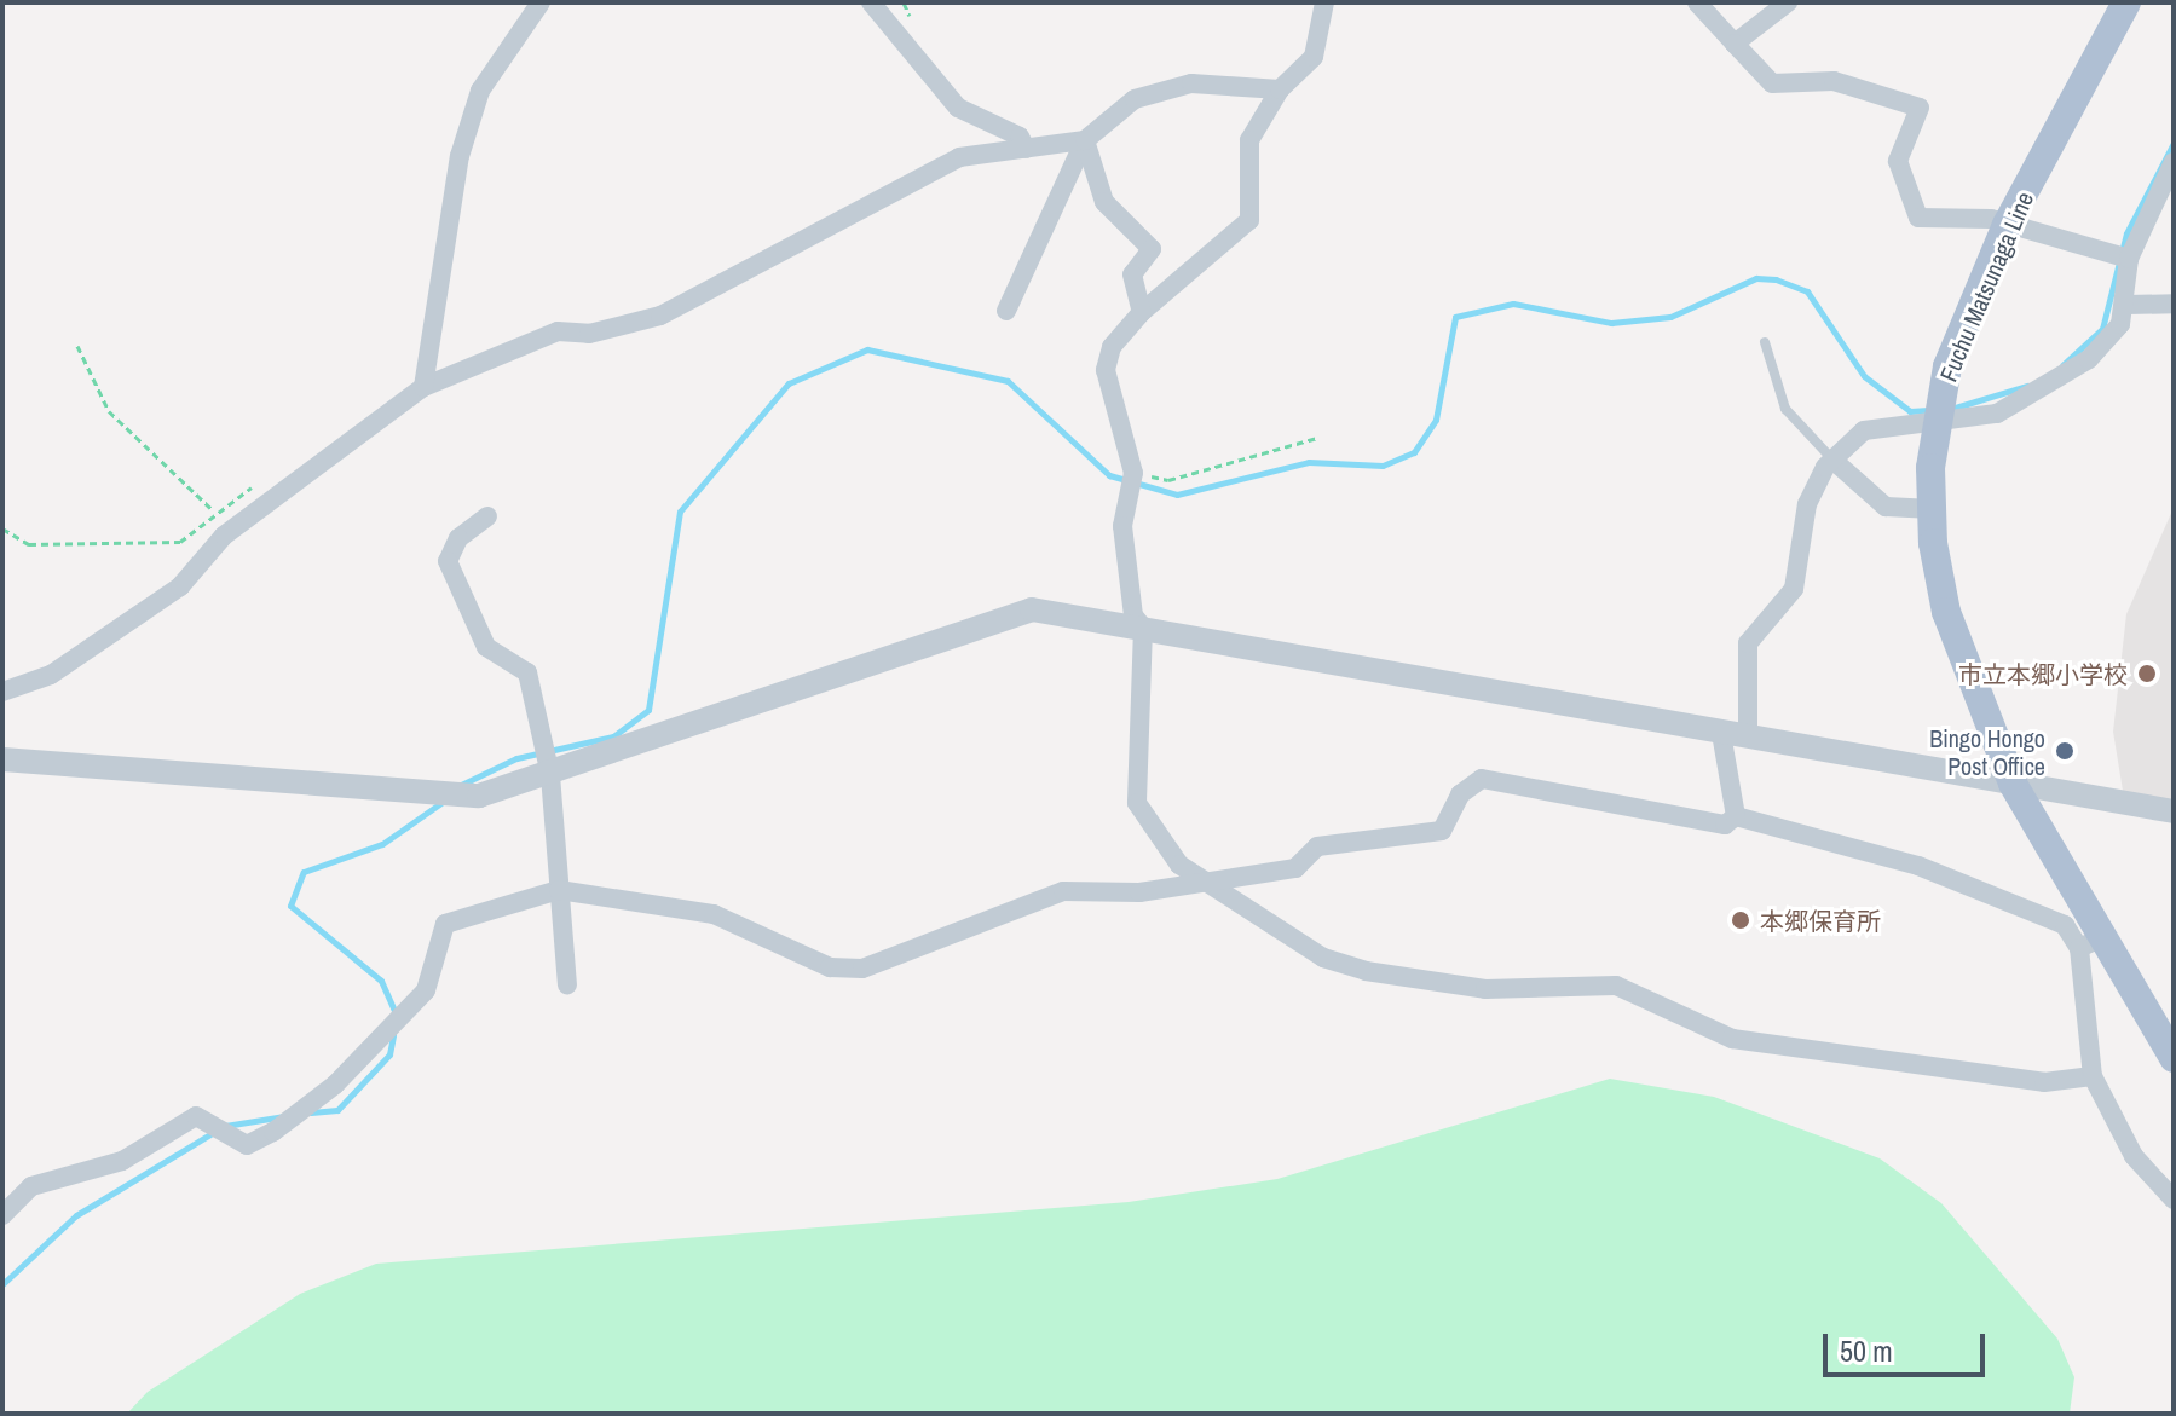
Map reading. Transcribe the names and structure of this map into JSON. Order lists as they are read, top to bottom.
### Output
{
  "streets": {
    "main road": ["Fuchu Matsunaga Line"]
  },
  "places": ["市立本郷小学校", "Bingo Hongo Post Office", "本郷保育所"],
  "scale_bar": "50 m"
}
